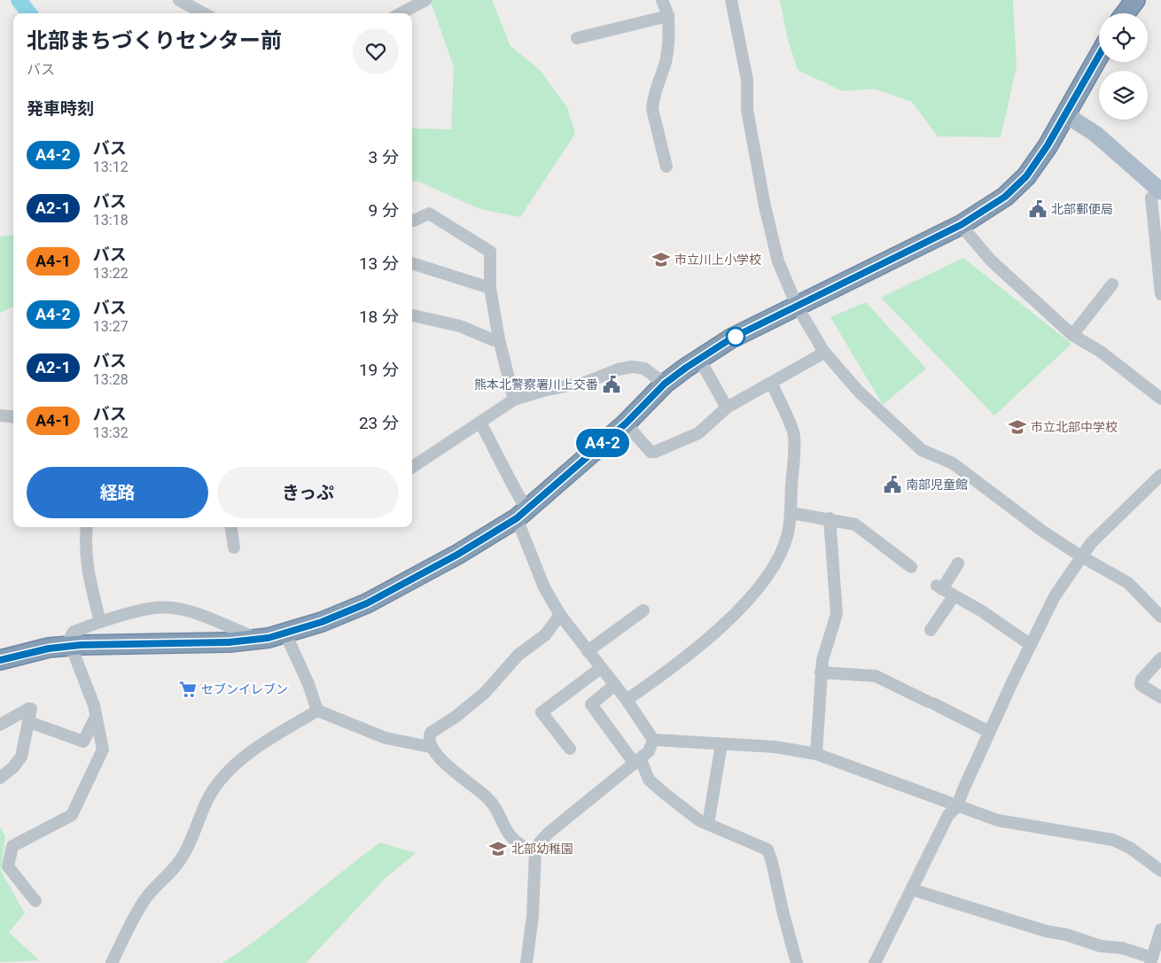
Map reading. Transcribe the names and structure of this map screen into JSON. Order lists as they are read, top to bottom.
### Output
{
  "places": {
    "public building": ["北部郵便局", "熊本北警察署川上交番", "南部児童館"],
    "school or university": ["市立川上小学校", "市立北部中学校", "北部幼稚園"],
    "supermarket": ["セブンイレブン"]
  },
  "lines": ["bus line A4-2"],
  "page": {
    "on_map": "A4-2",
    "heading": [
      ["北部まちづくりセンター前", "バス"],
      "発車時刻"
    ],
    "list": [
      {
        "mark": "A4-2",
        "name": "バス",
        "note": "13:12",
        "value": "3 分"
      },
      {
        "mark": "A2-1",
        "name": "バス",
        "note": "13:18",
        "value": "9 分"
      },
      {
        "mark": "A4-1",
        "name": "バス",
        "note": "13:22",
        "value": "13 分"
      },
      {
        "mark": "A4-2",
        "name": "バス",
        "note": "13:27",
        "value": "18 分"
      },
      {
        "mark": "A2-1",
        "name": "バス",
        "note": "13:28",
        "value": "19 分"
      },
      {
        "mark": "A4-1",
        "name": "バス",
        "note": "13:32",
        "value": "23 分"
      }
    ],
    "buttons": ["経路", "きっぷ"]
  }
}
